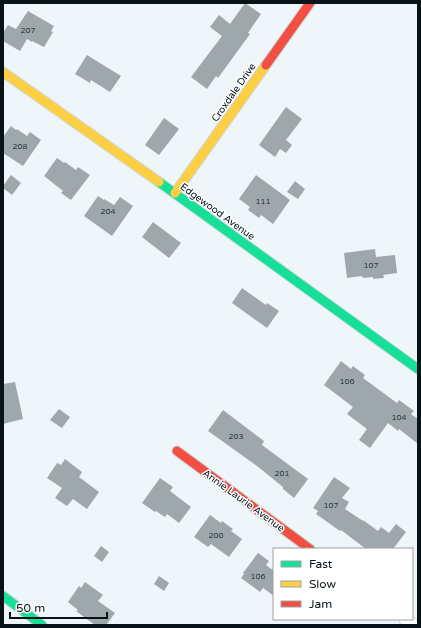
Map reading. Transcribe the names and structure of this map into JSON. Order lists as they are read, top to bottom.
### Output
{
  "streets": {
    "street": ["Croxdale Drive", "Edgewood Avenue", "Annie Laurie Avenue"]
  },
  "crossings": [
    ["Croxdale Drive", "Edgewood Avenue"]
  ],
  "house_numbers": [
    "207",
    "208",
    "111",
    "204",
    "107",
    "106",
    "104",
    "203",
    "201",
    "107",
    "200",
    "106"
  ],
  "legend": ["Fast", "Slow", "Jam"],
  "scale_bar": "50 m"
}
